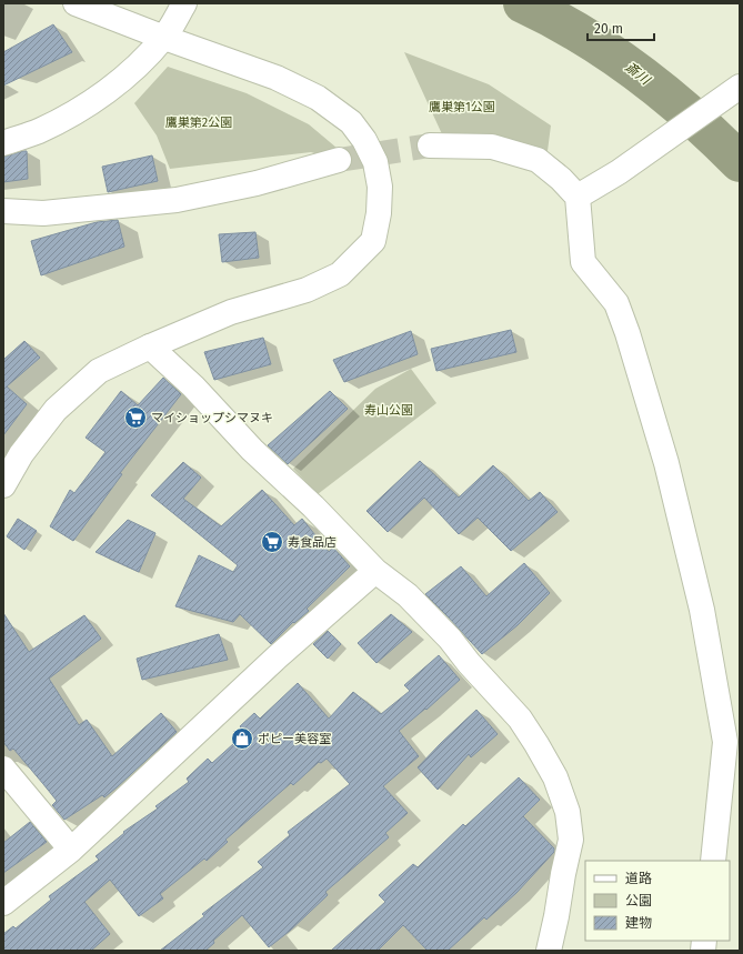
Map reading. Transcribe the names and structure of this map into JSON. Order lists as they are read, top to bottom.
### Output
{
  "water": ["斎川"],
  "parks": ["鷹巣第1公園", "鷹巣第2公園", "寿山公園"],
  "places": {
    "supermarket": ["マイショップシマヌキ", "寿食品店"],
    "shop": ["ポピー美容室"]
  },
  "legend": ["道路", "公園", "建物"],
  "scale_bar": "20 m"
}
